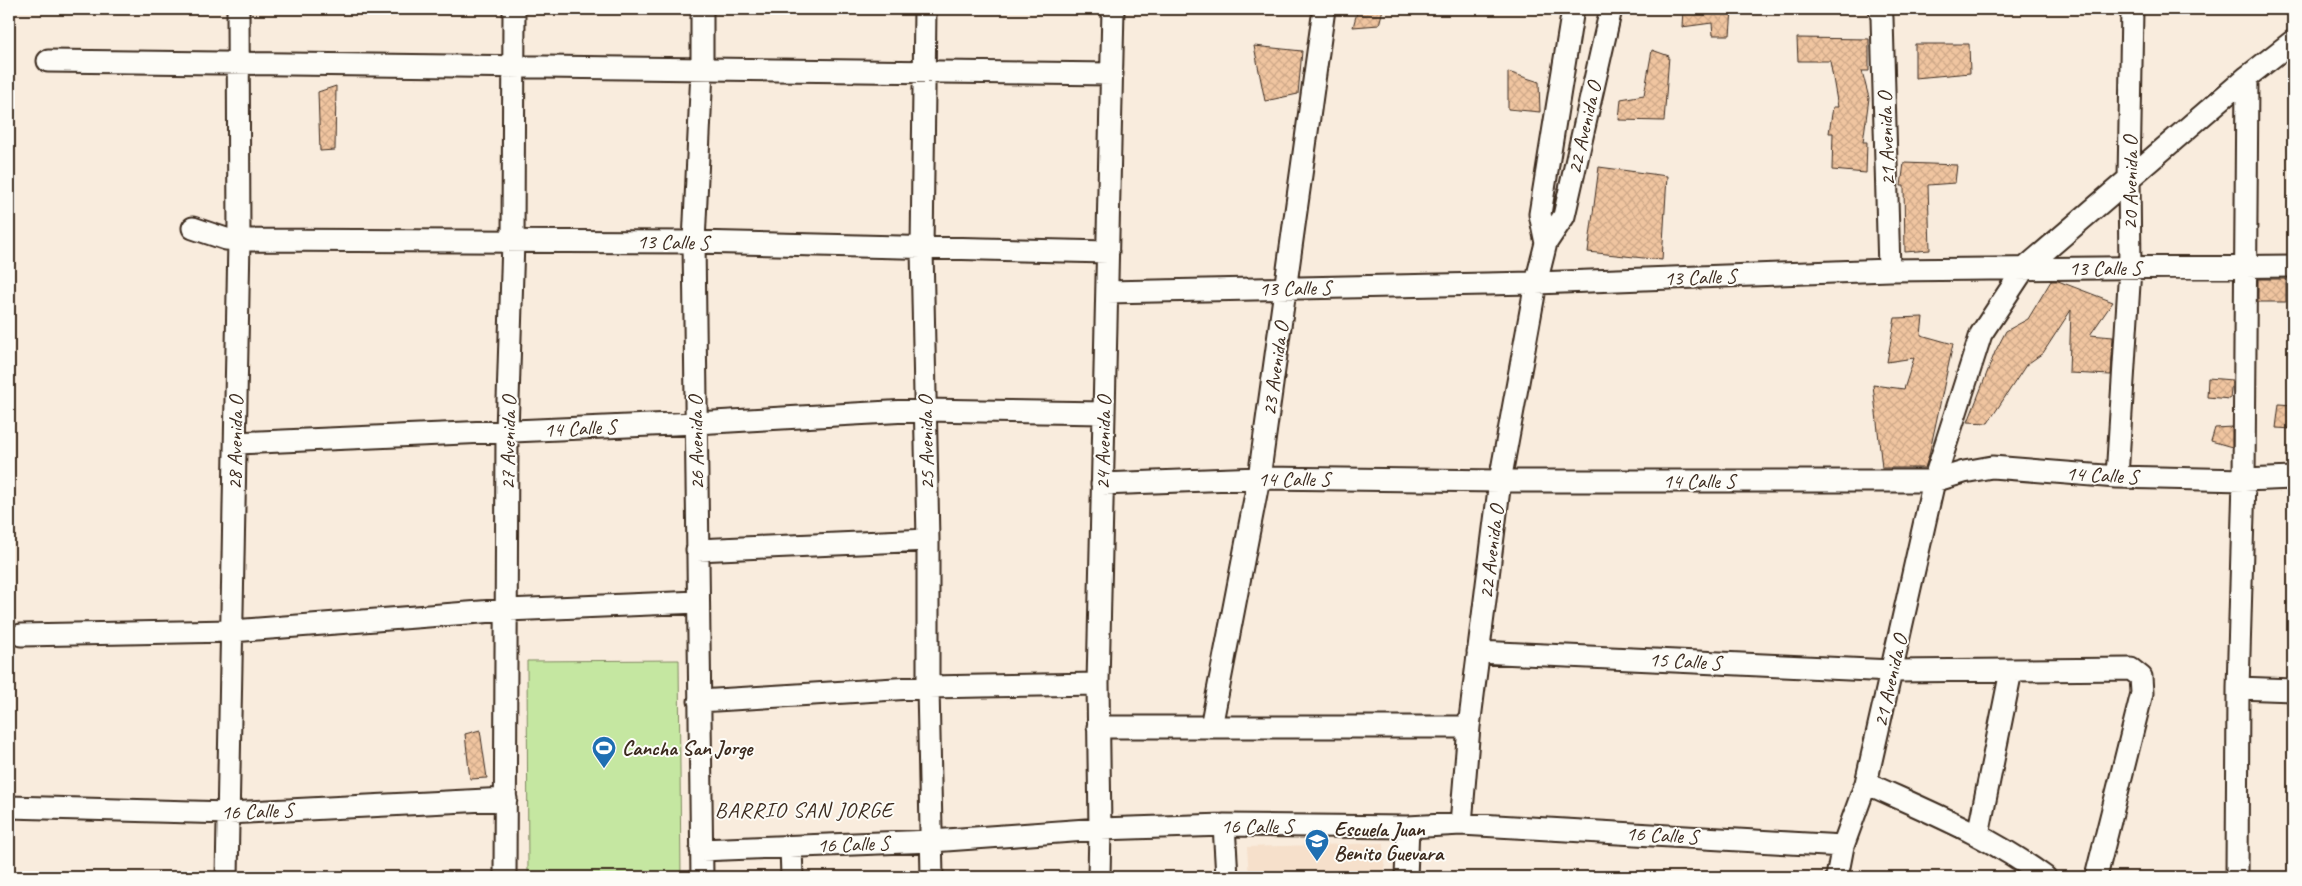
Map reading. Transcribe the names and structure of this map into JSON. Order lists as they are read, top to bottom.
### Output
{
  "streets": {
    "street": [
      "22 Avenida O",
      "21 Avenida O",
      "20 Avenida O",
      "13 Calle S",
      "23 Avenida O",
      "14 Calle S",
      "28 Avenida O",
      "27 Avenida O",
      "26 Avenida O",
      "25 Avenida O",
      "24 Avenida O",
      "15 Calle S",
      "16 Calle S"
    ]
  },
  "crossings": [
    ["22 Avenida O", "13 Calle S"],
    ["22 Avenida O", "14 Calle S"],
    ["22 Avenida O", "15 Calle S"],
    ["22 Avenida O", "16 Calle S"],
    ["21 Avenida O", "20 Avenida O"],
    ["21 Avenida O", "13 Calle S"],
    ["21 Avenida O", "14 Calle S"],
    ["21 Avenida O", "15 Calle S"],
    ["21 Avenida O", "16 Calle S"],
    ["20 Avenida O", "13 Calle S"],
    ["20 Avenida O", "14 Calle S"],
    ["13 Calle S", "23 Avenida O"],
    ["13 Calle S", "28 Avenida O"],
    ["13 Calle S", "27 Avenida O"],
    ["13 Calle S", "26 Avenida O"],
    ["13 Calle S", "25 Avenida O"],
    ["13 Calle S", "24 Avenida O"],
    ["23 Avenida O", "14 Calle S"],
    ["14 Calle S", "28 Avenida O"],
    ["14 Calle S", "27 Avenida O"],
    ["14 Calle S", "26 Avenida O"],
    ["14 Calle S", "25 Avenida O"],
    ["14 Calle S", "24 Avenida O"],
    ["28 Avenida O", "16 Calle S"],
    ["27 Avenida O", "16 Calle S"],
    ["26 Avenida O", "16 Calle S"],
    ["25 Avenida O", "16 Calle S"],
    ["24 Avenida O", "16 Calle S"]
  ],
  "districts": ["BARRIO SAN JORGE"],
  "places": {
    "sports": ["Cancha San Jorge"],
    "school or university": ["Escuela Juan Benito Guevara"]
  }
}
